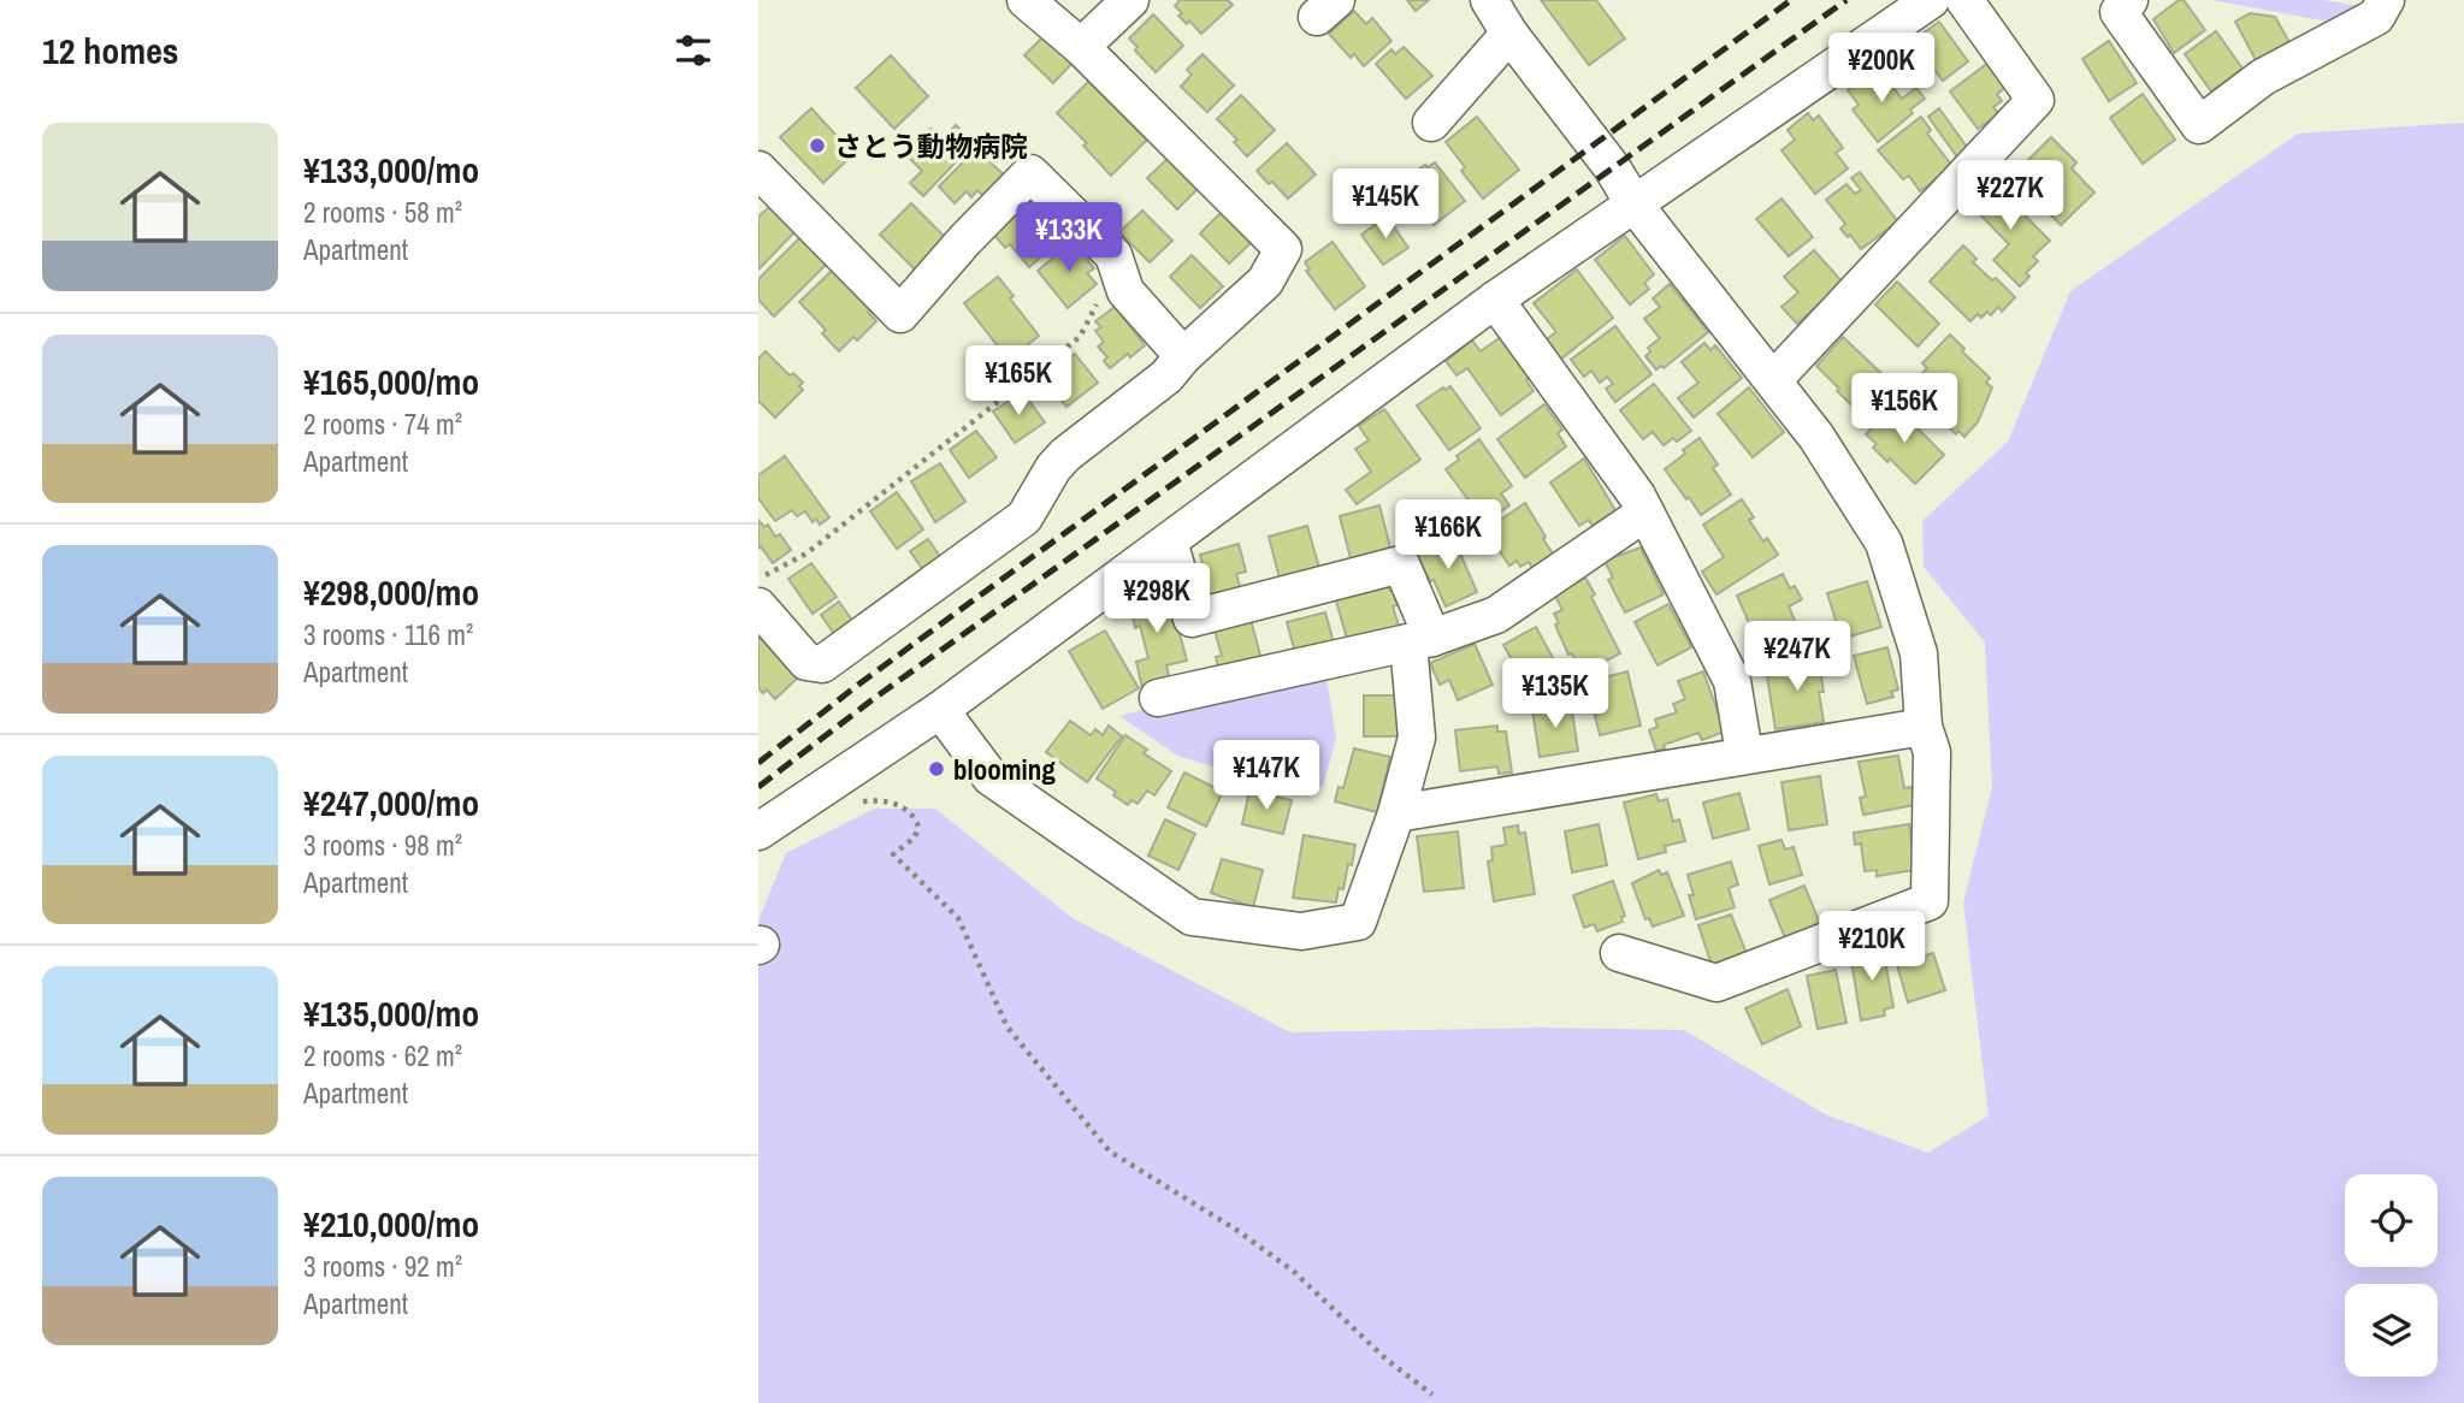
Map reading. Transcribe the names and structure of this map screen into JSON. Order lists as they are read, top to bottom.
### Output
{
  "places": ["さとう動物病院", "blooming"],
  "page": {
    "heading": "12 homes",
    "price": [
      "¥200K",
      "¥227K",
      "¥145K",
      "¥133K",
      "¥165K",
      "¥156K",
      "¥166K",
      "¥298K",
      "¥247K",
      "¥135K",
      "¥147K",
      "¥210K"
    ],
    "list": [
      {
        "name": "¥133,000/mo",
        "note": "2 rooms · 58 m² · Apartment"
      },
      {
        "name": "¥165,000/mo",
        "note": "2 rooms · 74 m² · Apartment"
      },
      {
        "name": "¥298,000/mo",
        "note": "3 rooms · 116 m² · Apartment"
      },
      {
        "name": "¥247,000/mo",
        "note": "3 rooms · 98 m² · Apartment"
      },
      {
        "name": "¥135,000/mo",
        "note": "2 rooms · 62 m² · Apartment"
      },
      {
        "name": "¥210,000/mo",
        "note": "3 rooms · 92 m² · Apartment"
      }
    ]
  }
}
